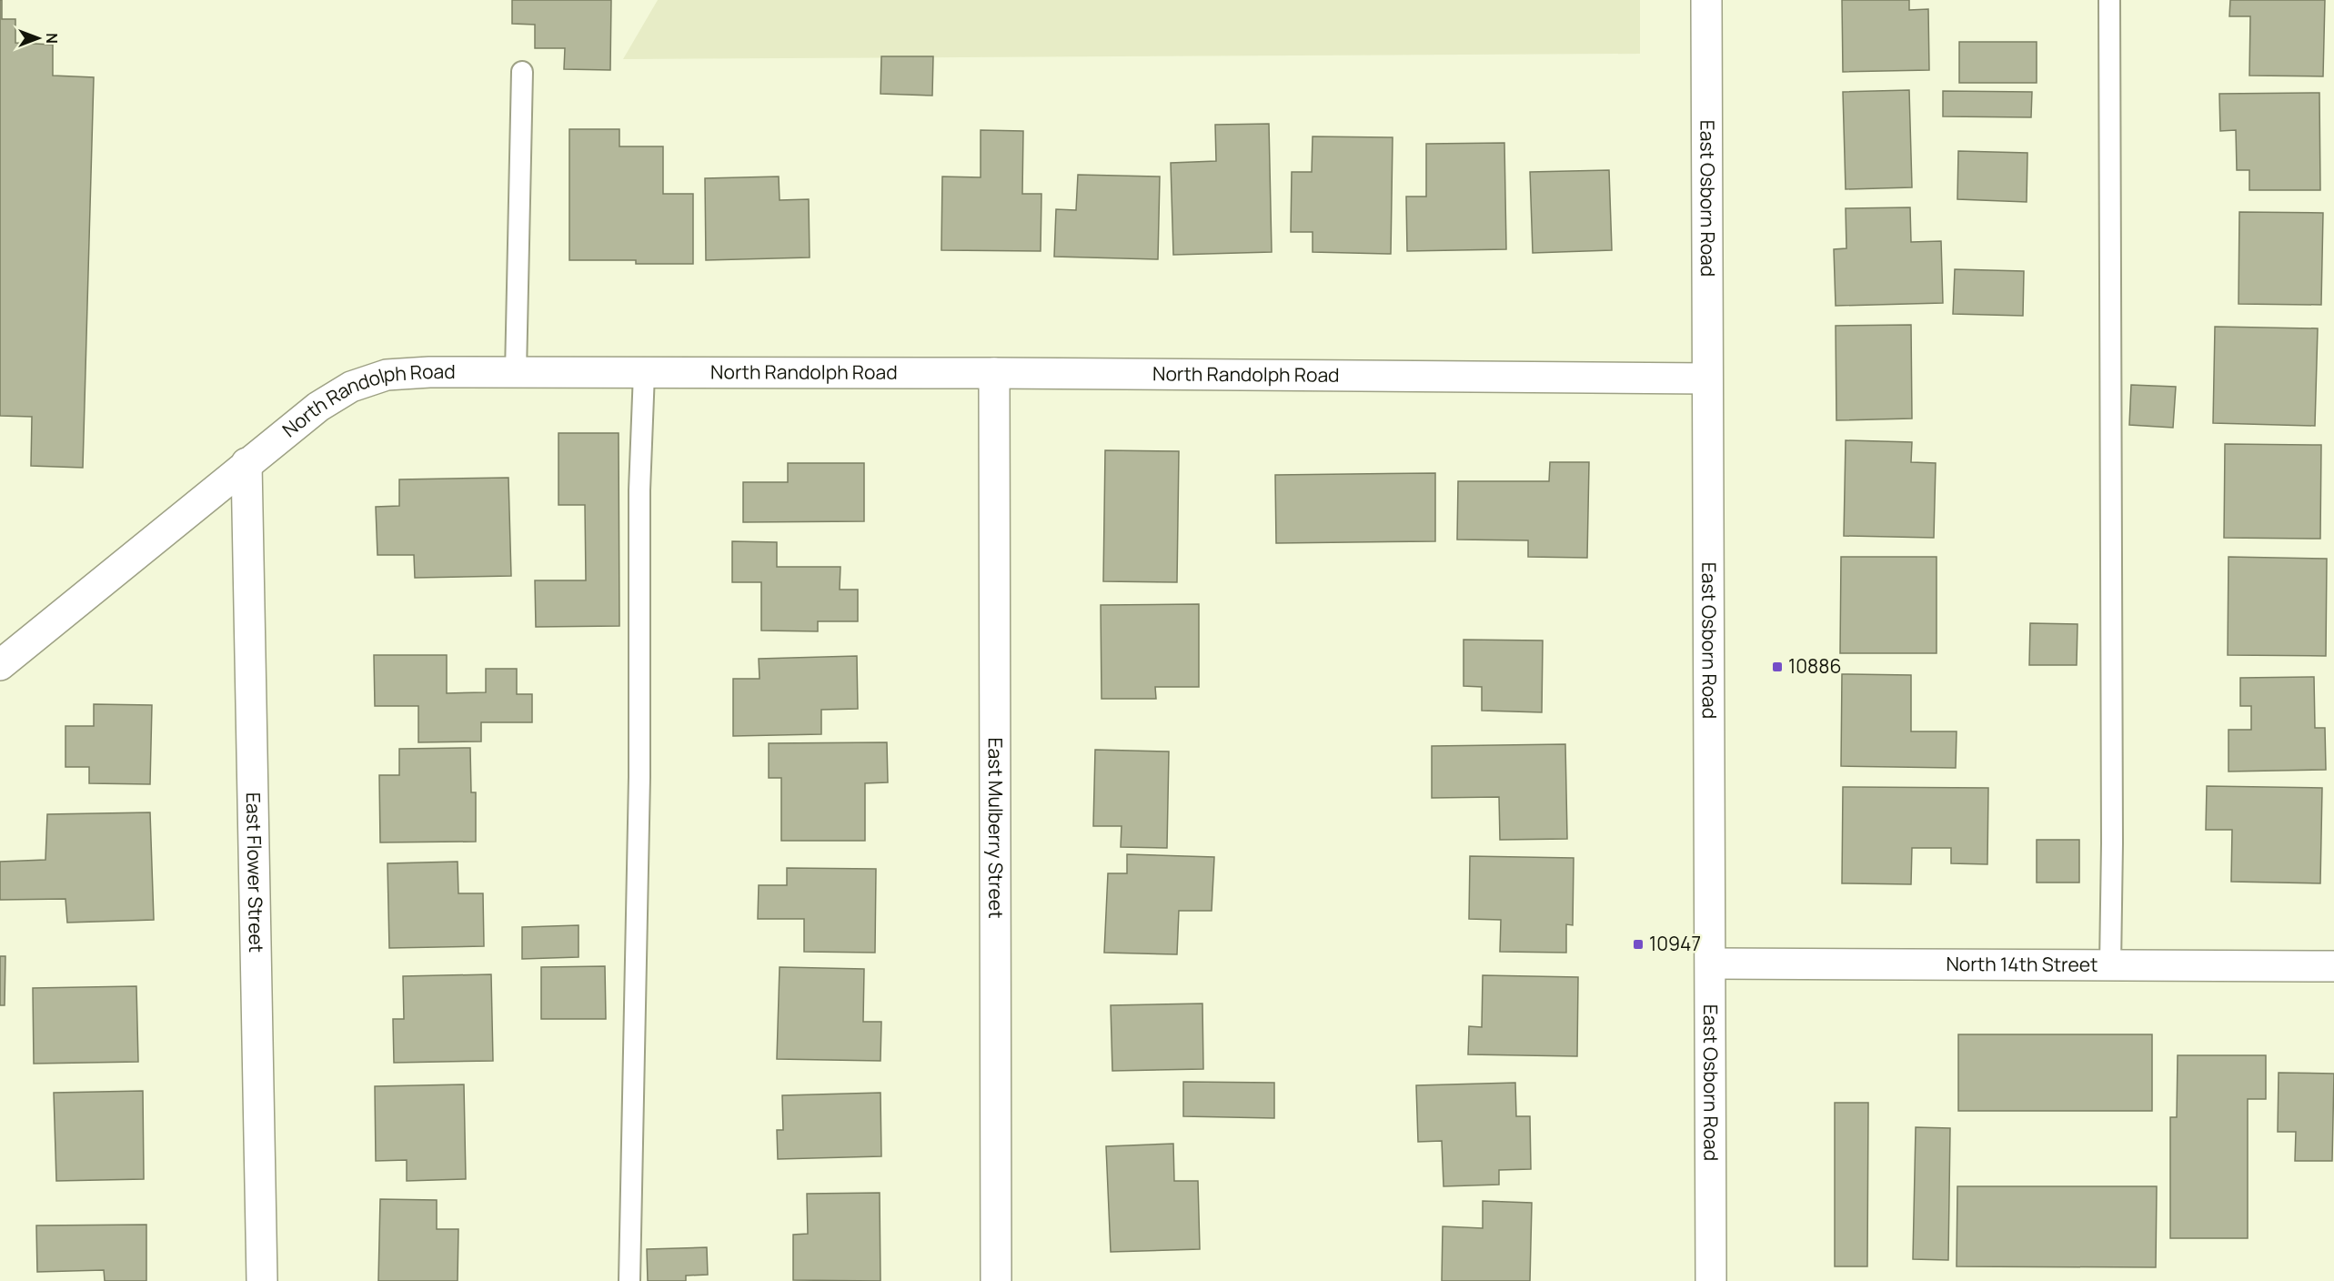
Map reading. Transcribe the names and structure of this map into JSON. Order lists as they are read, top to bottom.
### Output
{
  "streets": {
    "street": [
      "East Osborn Road",
      "North Randolph Road",
      "East Mulberry Street",
      "East Flower Street",
      "North 14th Street"
    ]
  },
  "crossings": [
    ["East Osborn Road", "North Randolph Road"],
    ["East Osborn Road", "North 14th Street"],
    ["North Randolph Road", "East Mulberry Street"],
    ["North Randolph Road", "East Flower Street"]
  ],
  "places": {
    "transit": ["10886", "10947"]
  },
  "north": "right"
}
